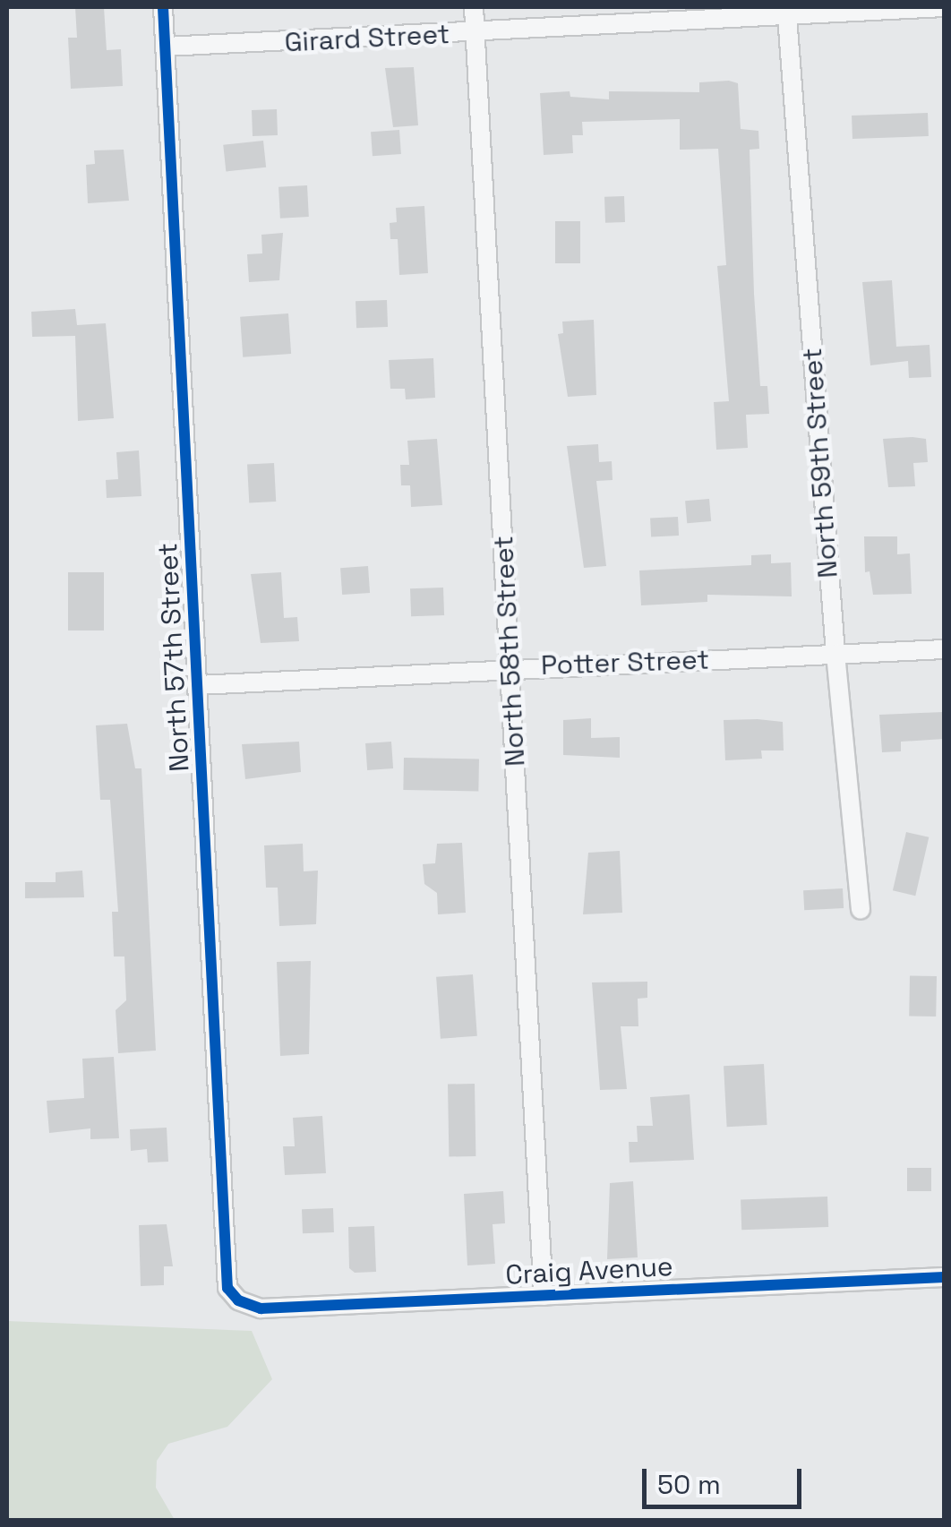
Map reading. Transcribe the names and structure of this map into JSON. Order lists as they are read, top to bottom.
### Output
{
  "streets": {
    "street": [
      "Girard Street",
      "North 59th Street",
      "North 58th Street",
      "North 57th Street",
      "Potter Street",
      "Craig Avenue"
    ]
  },
  "crossings": [
    ["Girard Street", "North 59th Street"],
    ["Girard Street", "North 58th Street"],
    ["Girard Street", "North 57th Street"],
    ["North 59th Street", "Potter Street"],
    ["North 58th Street", "Potter Street"],
    ["North 58th Street", "Craig Avenue"],
    ["North 57th Street", "Potter Street"],
    ["North 57th Street", "Craig Avenue"]
  ],
  "scale_bar": "50 m"
}
